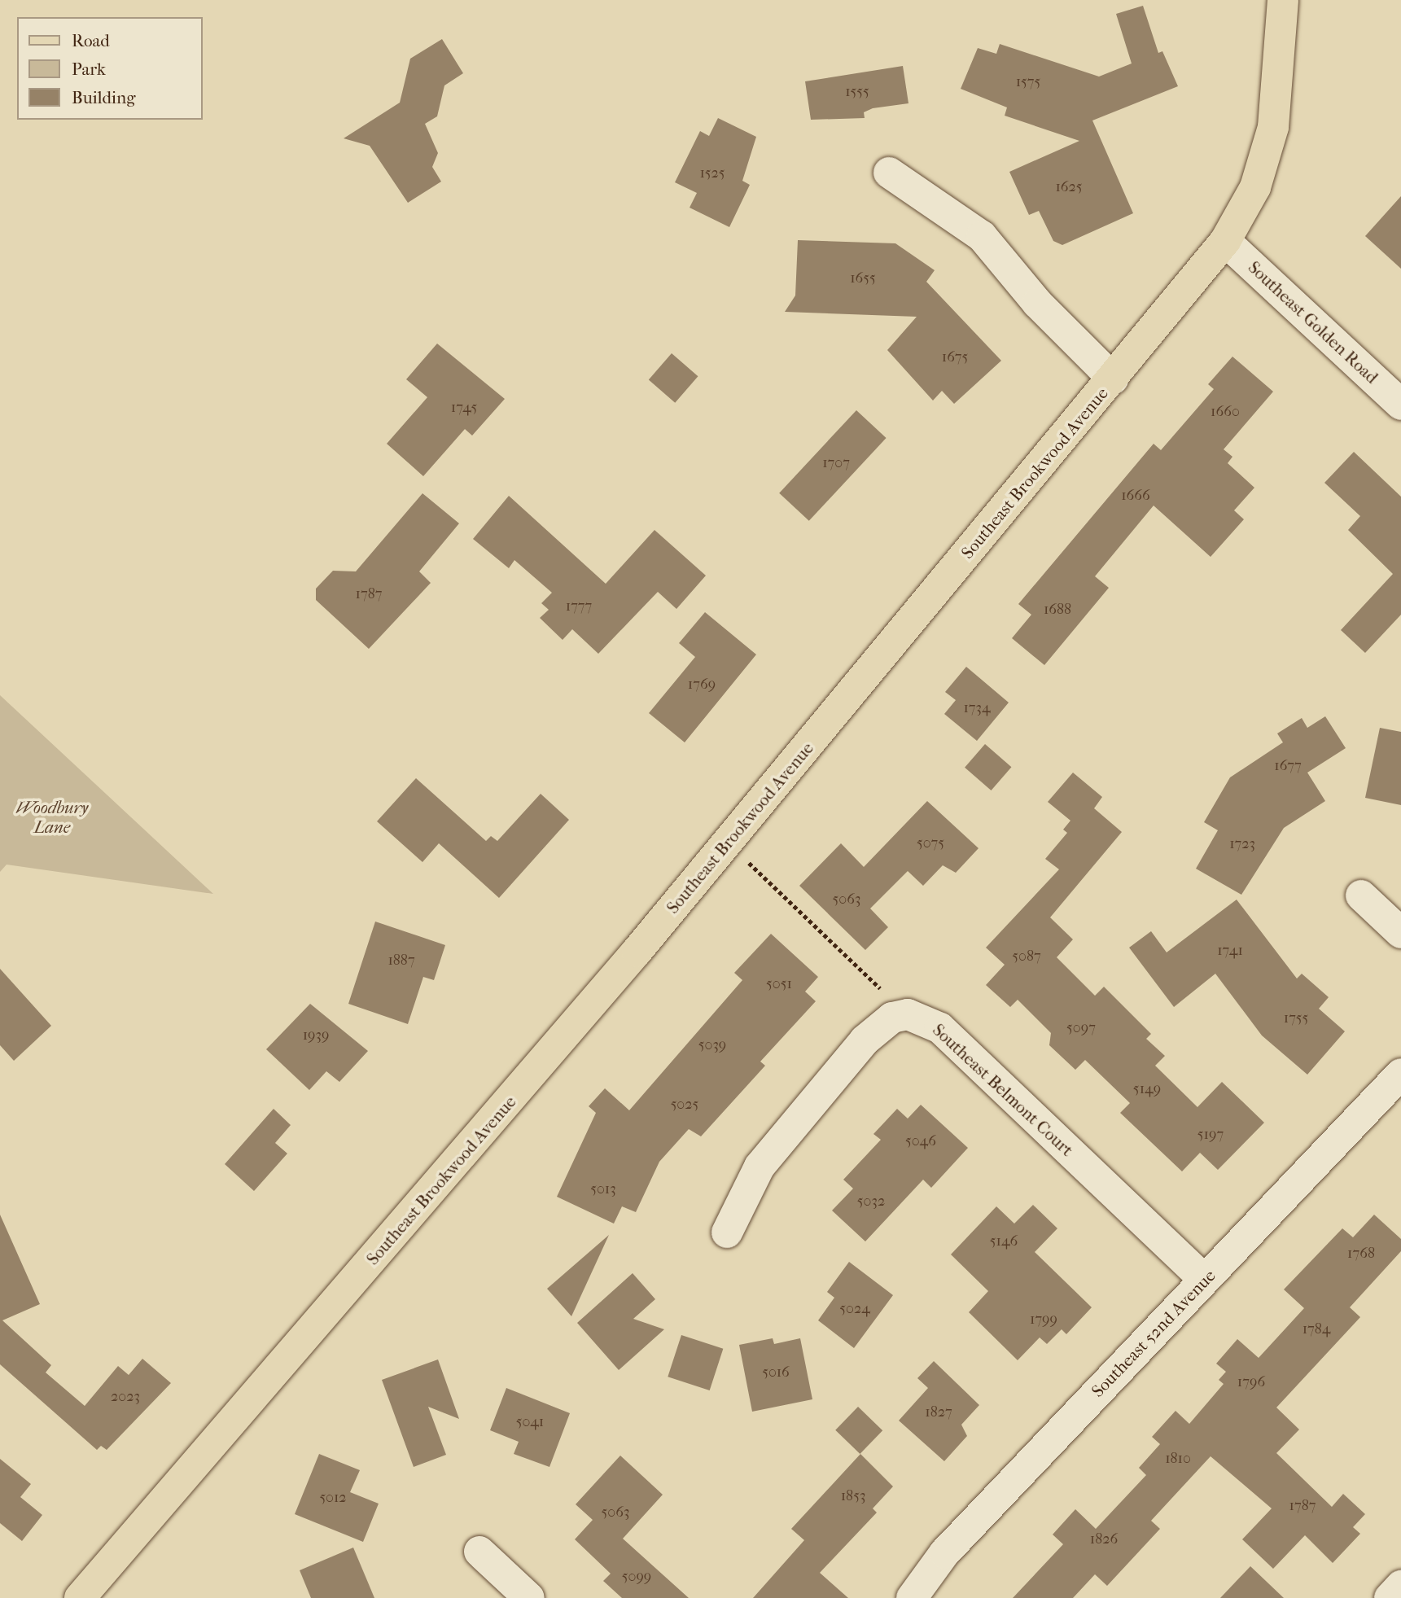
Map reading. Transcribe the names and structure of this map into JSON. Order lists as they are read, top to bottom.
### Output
{
  "streets": {
    "main road": ["Southeast Brookwood Avenue"],
    "street": ["Southeast Golden Road", "Southeast Belmont Court", "Southeast 52nd Avenue"]
  },
  "crossings": [
    ["Southeast Golden Road", "Southeast Brookwood Avenue"],
    ["Southeast Belmont Court", "Southeast 52nd Avenue"]
  ],
  "parks": ["Woodbury Lane"],
  "house_numbers": [
    "1575",
    "1555",
    "1525",
    "1625",
    "1655",
    "1675",
    "1745",
    "1660",
    "1707",
    "1666",
    "1787",
    "1777",
    "1688",
    "1769",
    "1734",
    "1677",
    "5075",
    "1723",
    "5063",
    "1741",
    "5087",
    "1887",
    "5051",
    "1755",
    "5097",
    "1939",
    "5039",
    "5149",
    "5025",
    "5197",
    "5046",
    "5013",
    "5032",
    "5146",
    "1768",
    "5024",
    "1799",
    "1784",
    "5016",
    "1796",
    "2023",
    "1827",
    "5041",
    "1810",
    "1853",
    "5012",
    "1787",
    "5063",
    "1826",
    "5099"
  ],
  "legend": ["Road", "Park", "Building"]
}
